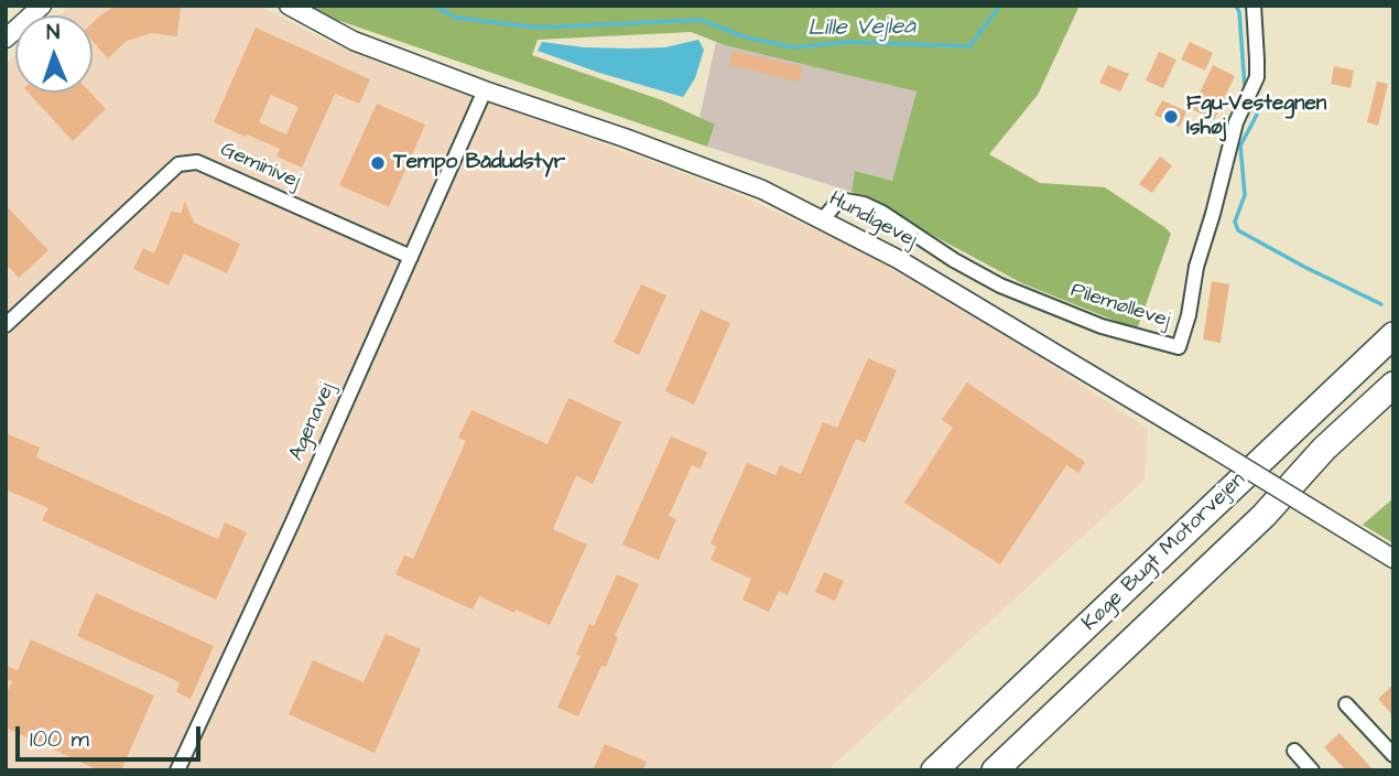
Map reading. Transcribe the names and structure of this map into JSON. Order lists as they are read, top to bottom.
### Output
{
  "streets": {
    "highway": ["Køge Bugt Motorvejen"],
    "street": [
      "Geminivej",
      "Hundigevej",
      "Pilemøllevej",
      "Agenavej"
    ]
  },
  "crossings": [
    ["Geminivej", "Agenavej"],
    ["Hundigevej", "Pilemøllevej"],
    ["Hundigevej", "Agenavej"]
  ],
  "water": ["Lille Vejleå"],
  "places": ["Fgu-Vestegnen Ishøj", "Tempo Bådudstyr"],
  "scale_bar": "100 m",
  "north": "top"
}
